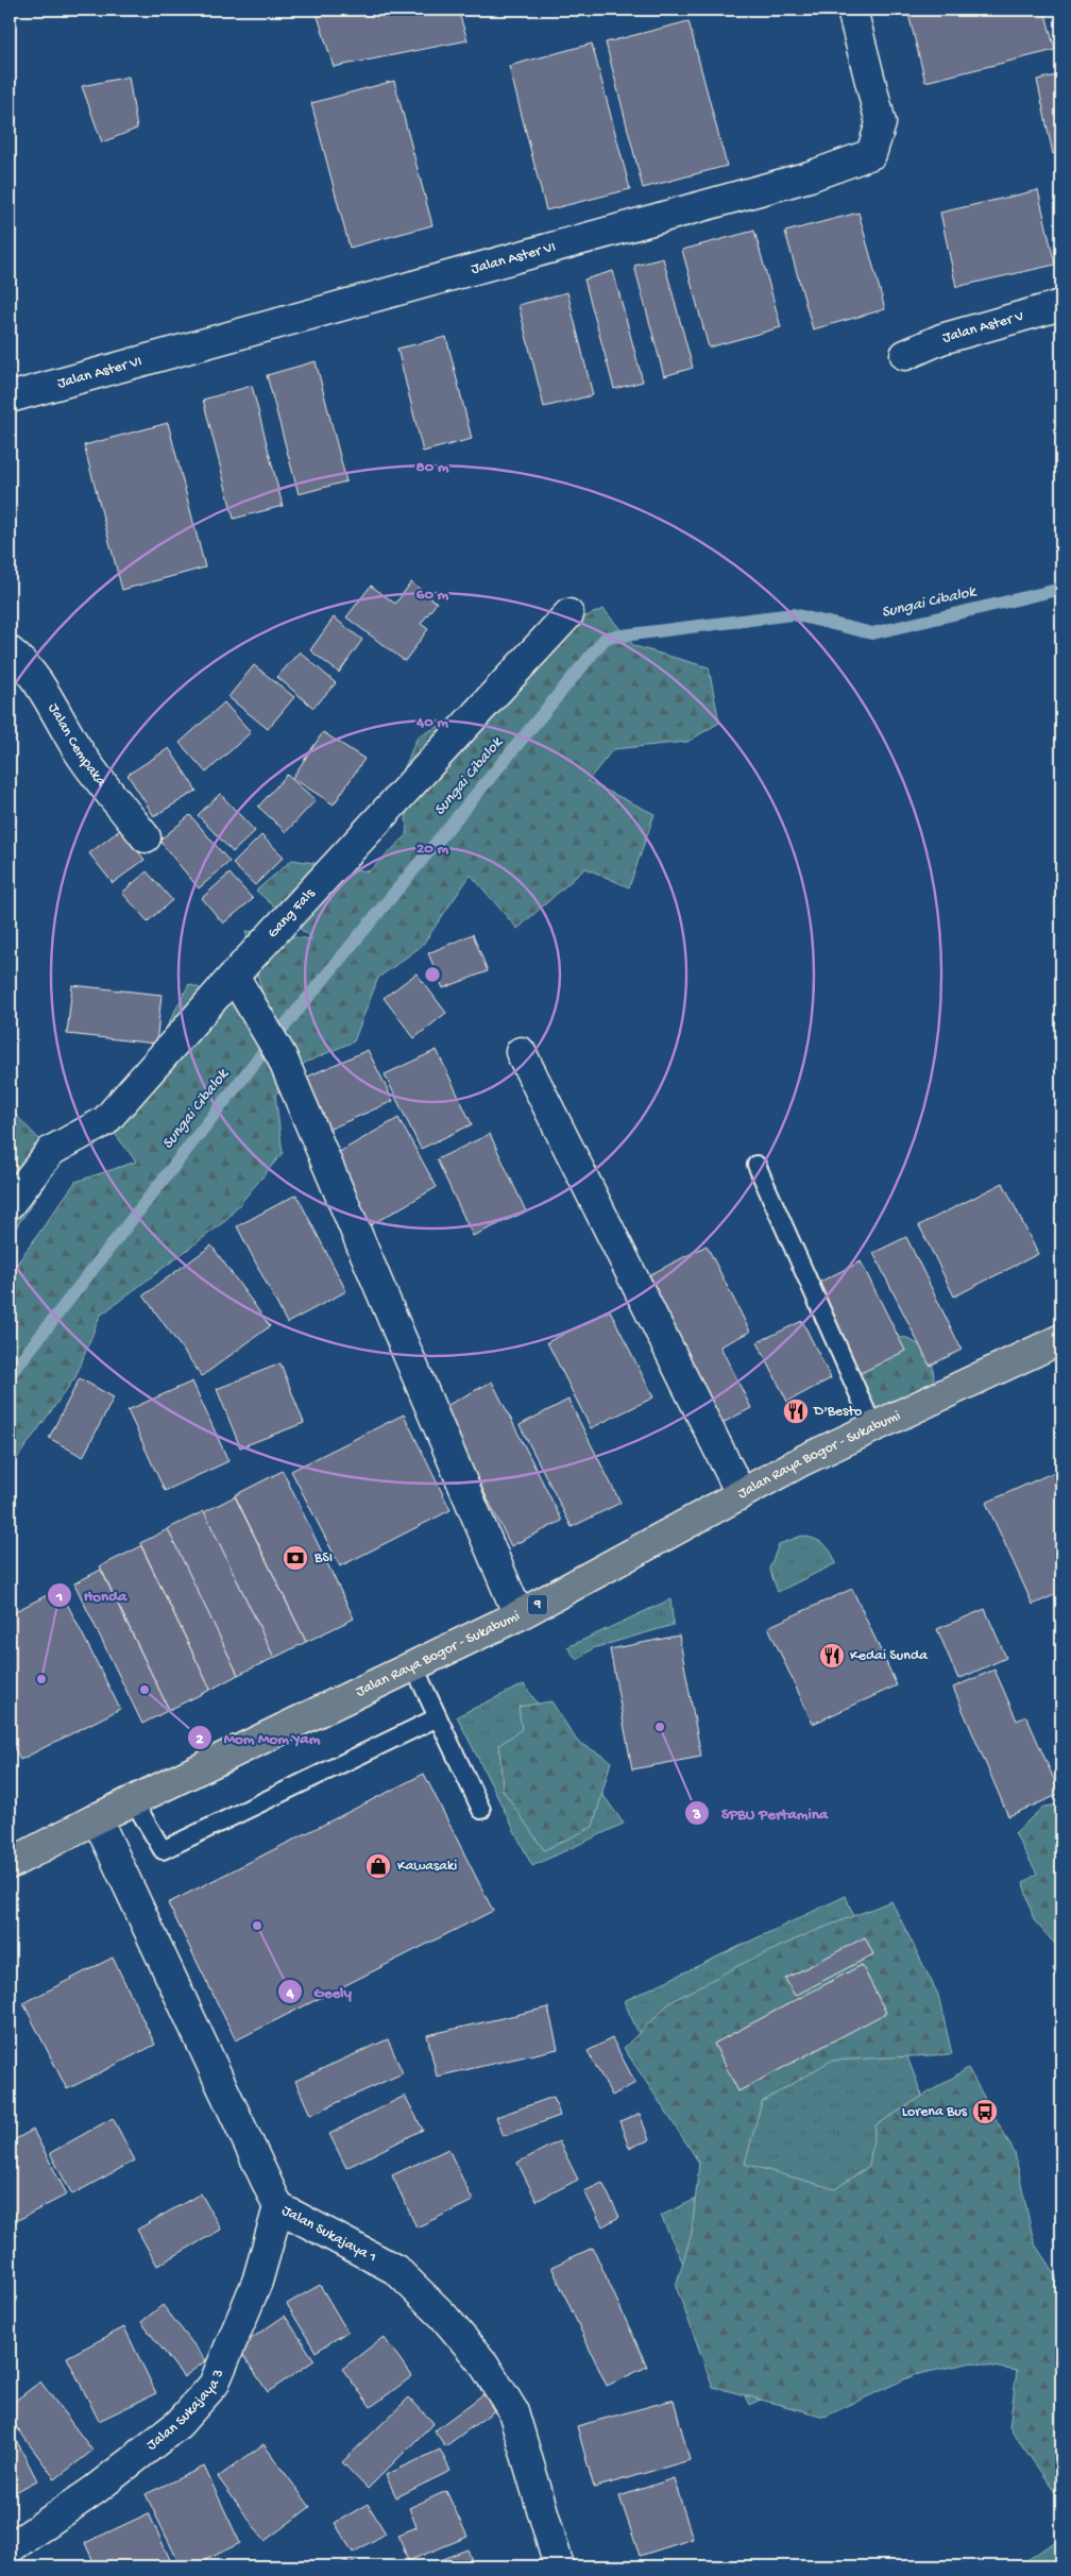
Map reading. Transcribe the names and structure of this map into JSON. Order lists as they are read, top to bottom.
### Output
{
  "streets": {
    "highway": ["Jalan Raya Bogor - Sukabumi", "9"],
    "street": [
      "Jalan Aster VI",
      "Jalan Aster V",
      "Jalan Cempaka",
      "Gang Fals",
      "Jalan Sukajaya 1",
      "Jalan Sukajaya 3"
    ]
  },
  "crossings": [
    ["Jalan Raya Bogor - Sukabumi", "Jalan Sukajaya 1"],
    ["Jalan Sukajaya 1", "Jalan Sukajaya 3"]
  ],
  "water": ["Sungai Cibalok"],
  "places": {
    "restaurant": ["D'Besto", "Kedai Sunda"],
    "bank": ["BSI"],
    "other": [
      "Honda",
      "Mom Mom Yam",
      "SPBU Pertamina",
      "Geely"
    ],
    "shop": ["Kawasaki"],
    "bus stop": ["Lorena Bus"]
  },
  "rings": [
    "80 m",
    "60 m",
    "40 m",
    "20 m"
  ]
}
